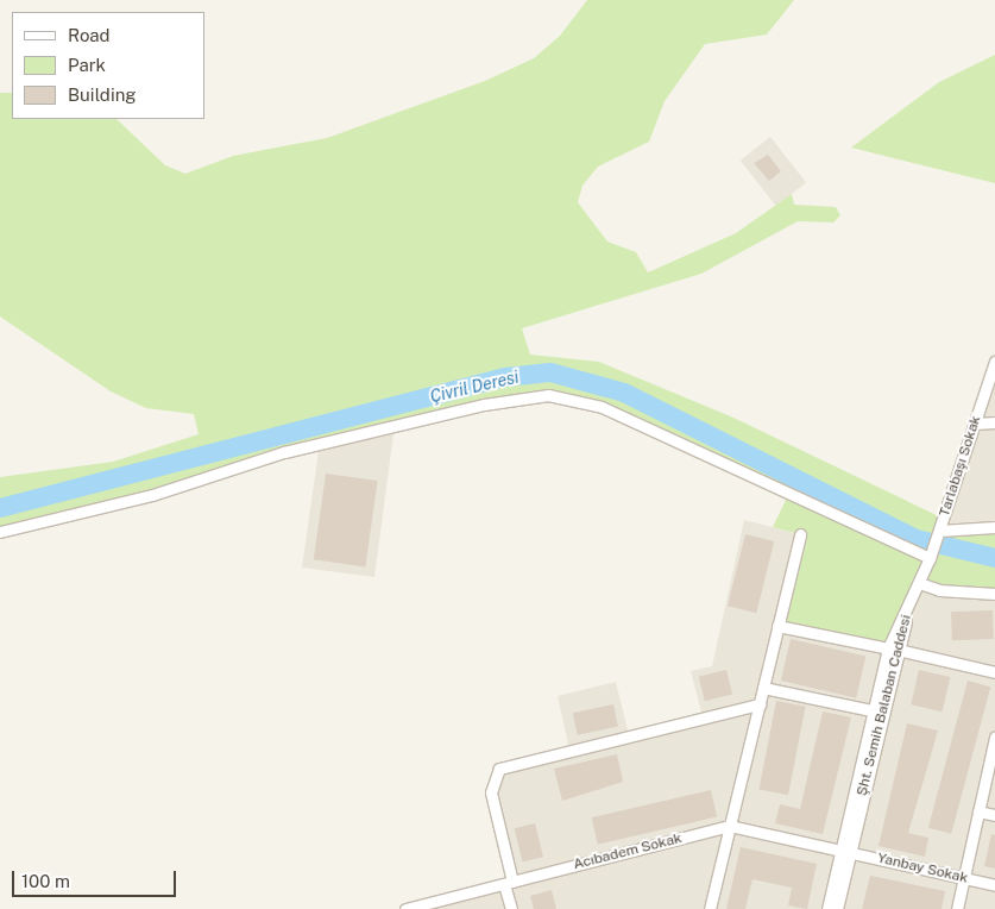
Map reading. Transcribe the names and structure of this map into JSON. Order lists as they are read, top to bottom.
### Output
{
  "streets": {
    "street": [
      "Tarlabaşı Sokak",
      "Şht. Semih Balaban Caddesi",
      "Acıbadem Sokak",
      "Yanbay Sokak"
    ]
  },
  "crossings": [
    ["Tarlabaşı Sokak", "Şht. Semih Balaban Caddesi"],
    ["Şht. Semih Balaban Caddesi", "Acıbadem Sokak"],
    ["Şht. Semih Balaban Caddesi", "Yanbay Sokak"],
    ["Acıbadem Sokak", "Yanbay Sokak"]
  ],
  "water": ["Çivril Deresi"],
  "legend": ["Road", "Park", "Building"],
  "scale_bar": "100 m"
}
